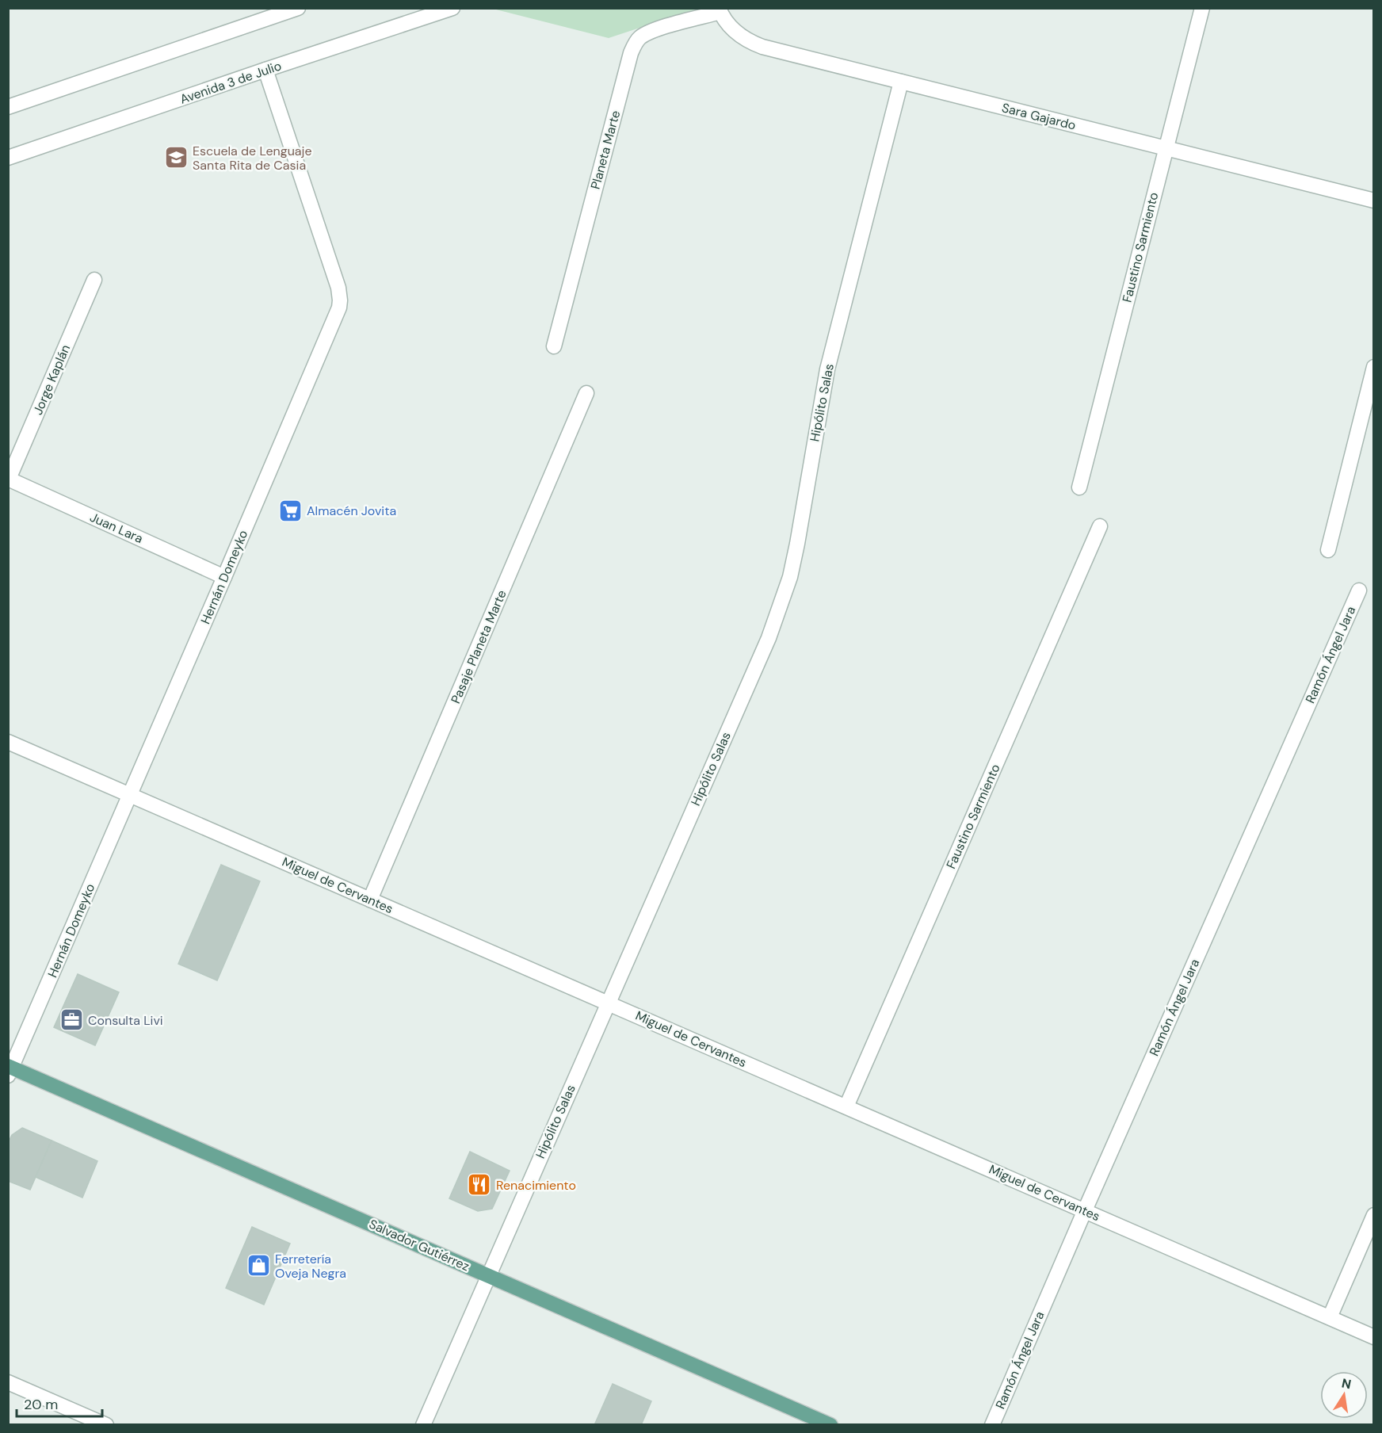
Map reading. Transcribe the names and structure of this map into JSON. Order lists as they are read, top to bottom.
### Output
{
  "streets": {
    "main road": ["Salvador Gutiérrez"],
    "street": [
      "Avenida 3 de Julio",
      "Sara Gajardo",
      "Planeta Marte",
      "Faustino Sarmiento",
      "Jorge Kaplán",
      "Hipólito Salas",
      "Juan Lara",
      "Hernán Domeyko",
      "Pasaje Planeta Marte",
      "Ramón Ángel Jara",
      "Miguel de Cervantes"
    ]
  },
  "crossings": [
    ["Avenida 3 de Julio", "Hernán Domeyko"],
    ["Sara Gajardo", "Planeta Marte"],
    ["Sara Gajardo", "Faustino Sarmiento"],
    ["Sara Gajardo", "Hipólito Salas"],
    ["Faustino Sarmiento", "Miguel de Cervantes"],
    ["Jorge Kaplán", "Juan Lara"],
    ["Hipólito Salas", "Miguel de Cervantes"],
    ["Hipólito Salas", "Salvador Gutiérrez"],
    ["Juan Lara", "Hernán Domeyko"],
    ["Hernán Domeyko", "Miguel de Cervantes"],
    ["Hernán Domeyko", "Salvador Gutiérrez"],
    ["Pasaje Planeta Marte", "Miguel de Cervantes"],
    ["Ramón Ángel Jara", "Miguel de Cervantes"]
  ],
  "places": {
    "school or university": ["Escuela de Lenguaje Santa Rita de Casia"],
    "supermarket": ["Almacén Jovita"],
    "office": ["Consulta Livi"],
    "restaurant": ["Renacimiento"],
    "shop": ["Ferretería Oveja Negra"]
  },
  "scale_bar": "20 m",
  "north": "top"
}
